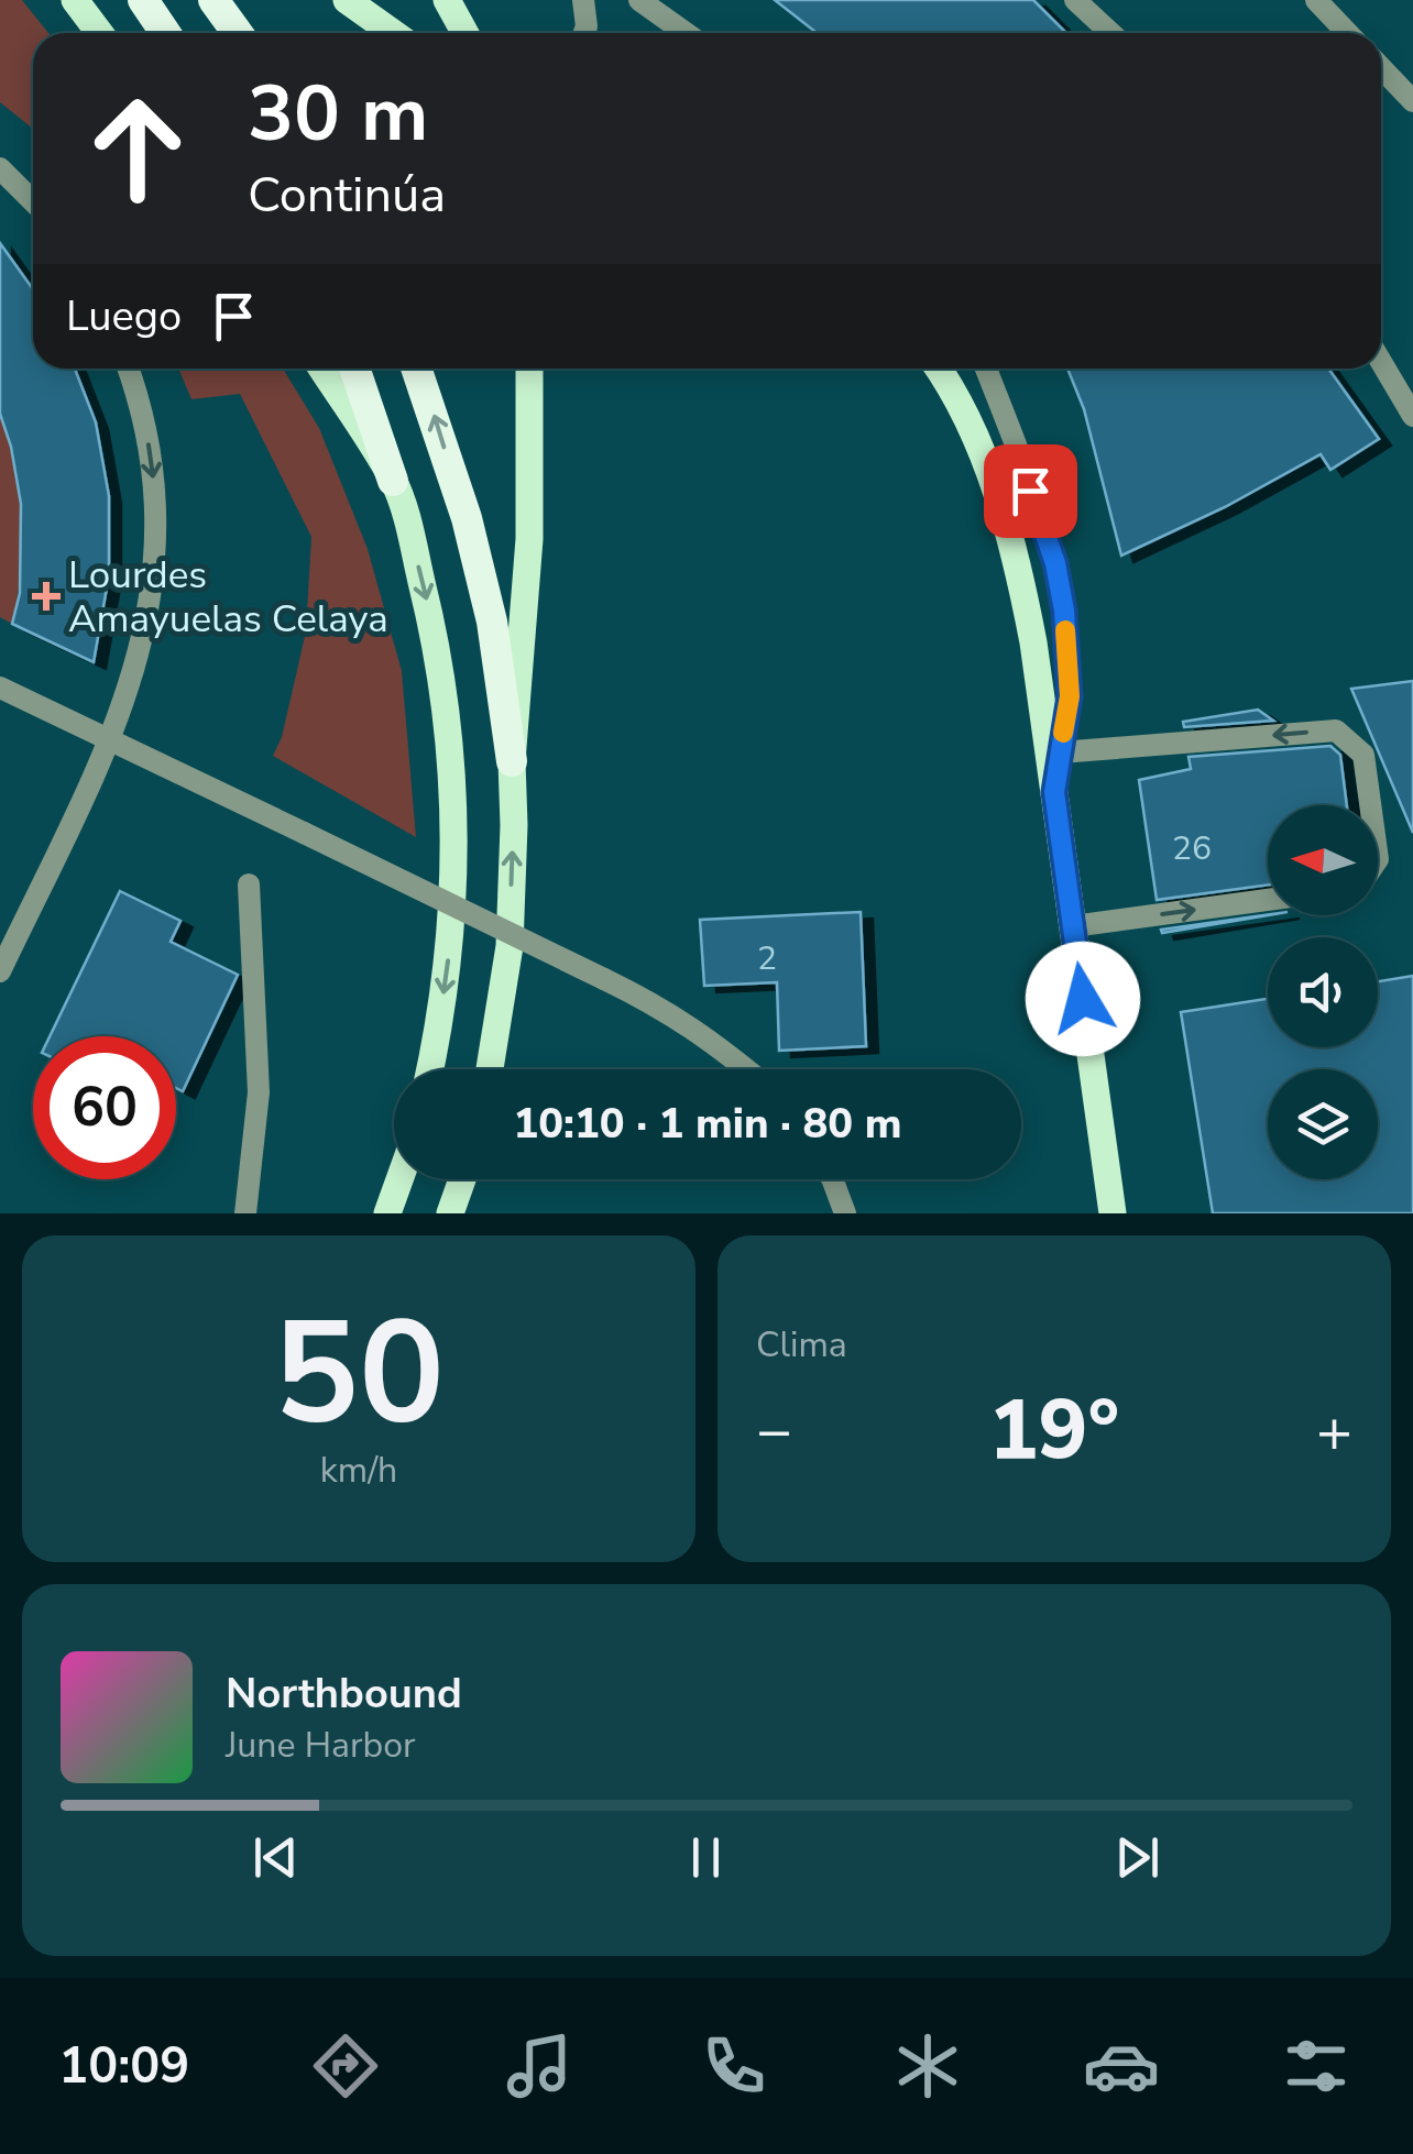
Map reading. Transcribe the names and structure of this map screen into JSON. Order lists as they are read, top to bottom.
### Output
{
  "places": {
    "health": ["Lourdes Amayuelas Celaya"]
  },
  "house_numbers": ["26", "2"],
  "north": "left",
  "page": {
    "turn": ["30 m", "Continúa"],
    "then": "Luego",
    "limit": "60",
    "trip": "10:10 · 1 min · 80 m",
    "tile": [
      ["50", "km/h"],
      "Clima"
    ],
    "heat": ["−", "19°", "+"],
    "song": ["Northbound", "June Harbor"],
    "tabs": "10:09"
  }
}
